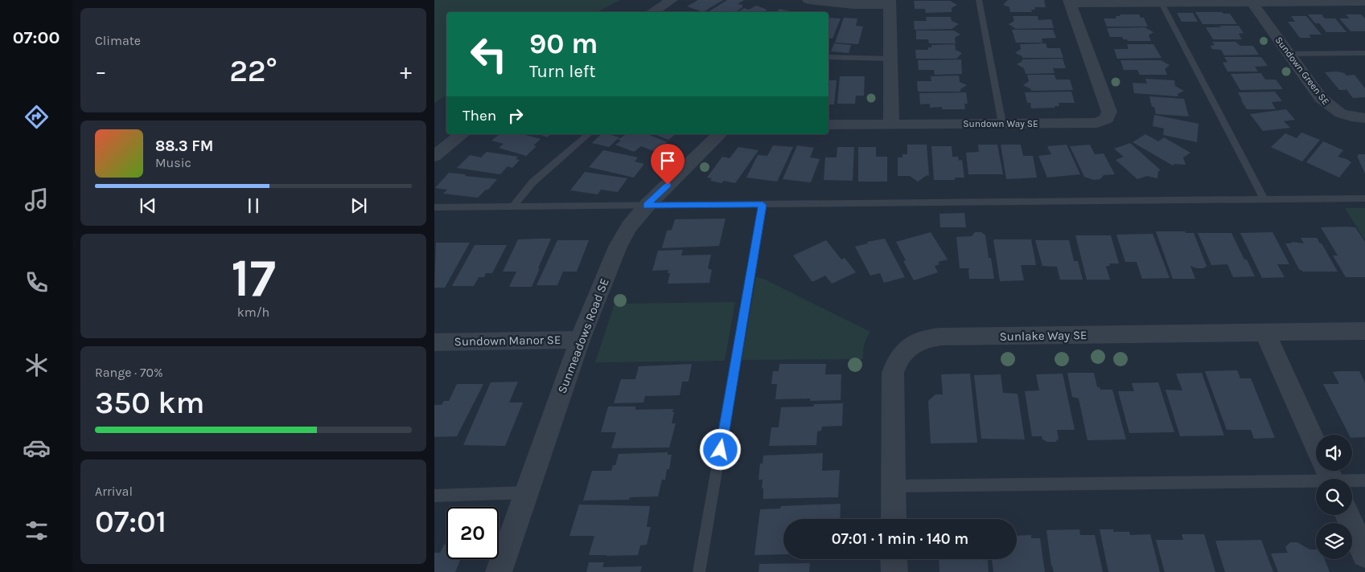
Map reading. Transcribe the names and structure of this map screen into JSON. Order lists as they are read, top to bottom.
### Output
{
  "streets": {
    "street": [
      "Sundown Green SE",
      "Sundown Way SE",
      "Sunmeadows Road SE",
      "Sunlake Way SE",
      "Sundown Manor SE"
    ]
  },
  "crossings": [
    ["Sunmeadows Road SE", "Sundown Manor SE"]
  ],
  "page": {
    "tabs": "07:00",
    "tile": [
      "Climate",
      ["17", "km/h"],
      ["Range · 70%", "350 km"],
      ["Arrival", "07:01"]
    ],
    "turn": ["90 m", "Turn left"],
    "heat": ["−", "22°", "+"],
    "then": "Then",
    "song": ["88.3 FM", "Music"],
    "limit": "20",
    "trip": "07:01 · 1 min · 140 m"
  }
}
